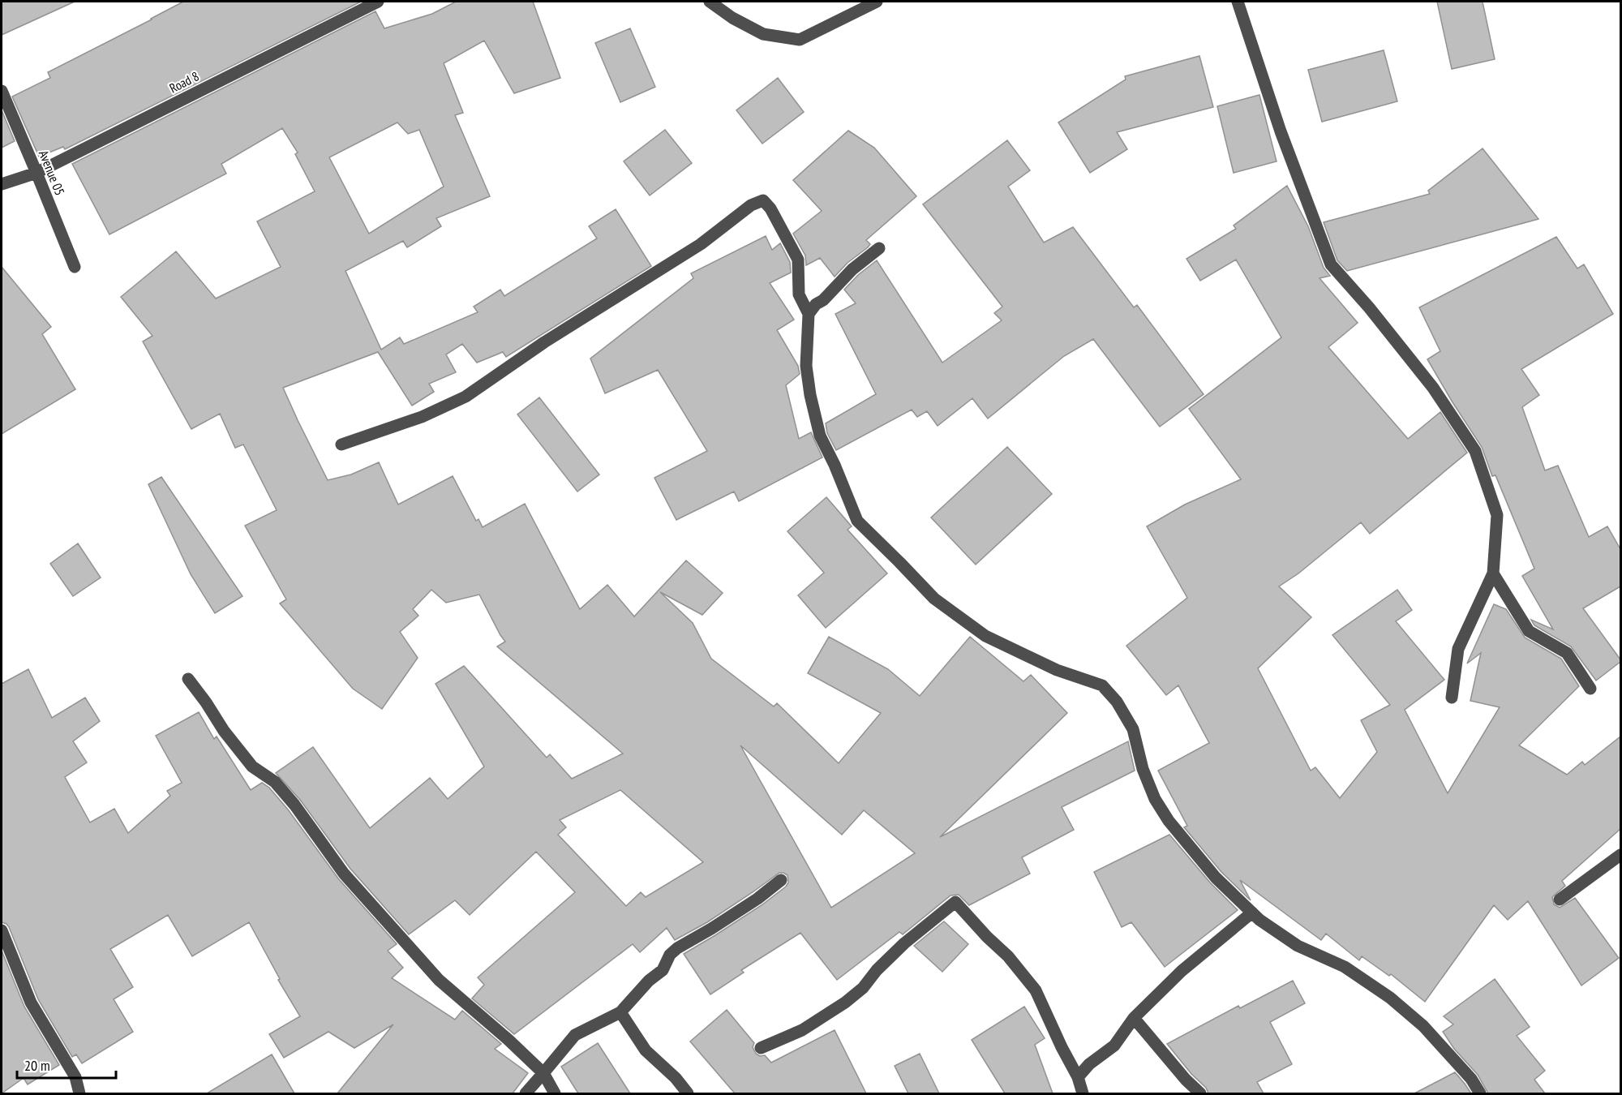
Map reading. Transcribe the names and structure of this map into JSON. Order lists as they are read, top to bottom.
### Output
{
  "streets": {
    "street": ["Road 8", "Avenue 05"]
  },
  "crossings": [
    ["Road 8", "Avenue 05"]
  ],
  "scale_bar": "20 m"
}
